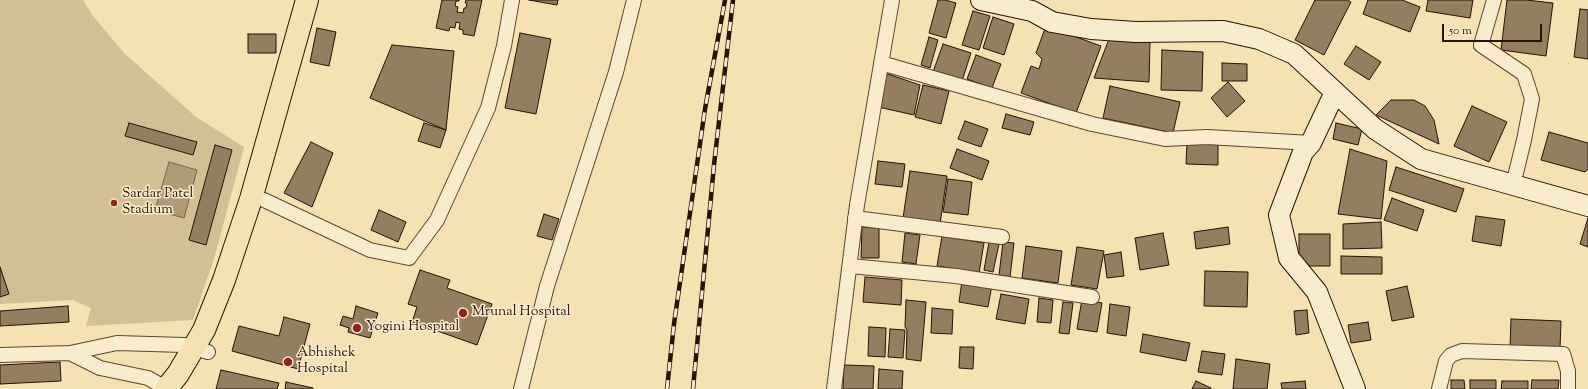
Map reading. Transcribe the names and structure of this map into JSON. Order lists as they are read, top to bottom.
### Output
{
  "places": [
    "Sardar Patel Stadium",
    "Mrunal Hospital",
    "Yogini Hospital",
    "Abhishek Hospital"
  ],
  "scale_bar": "50 m"
}
